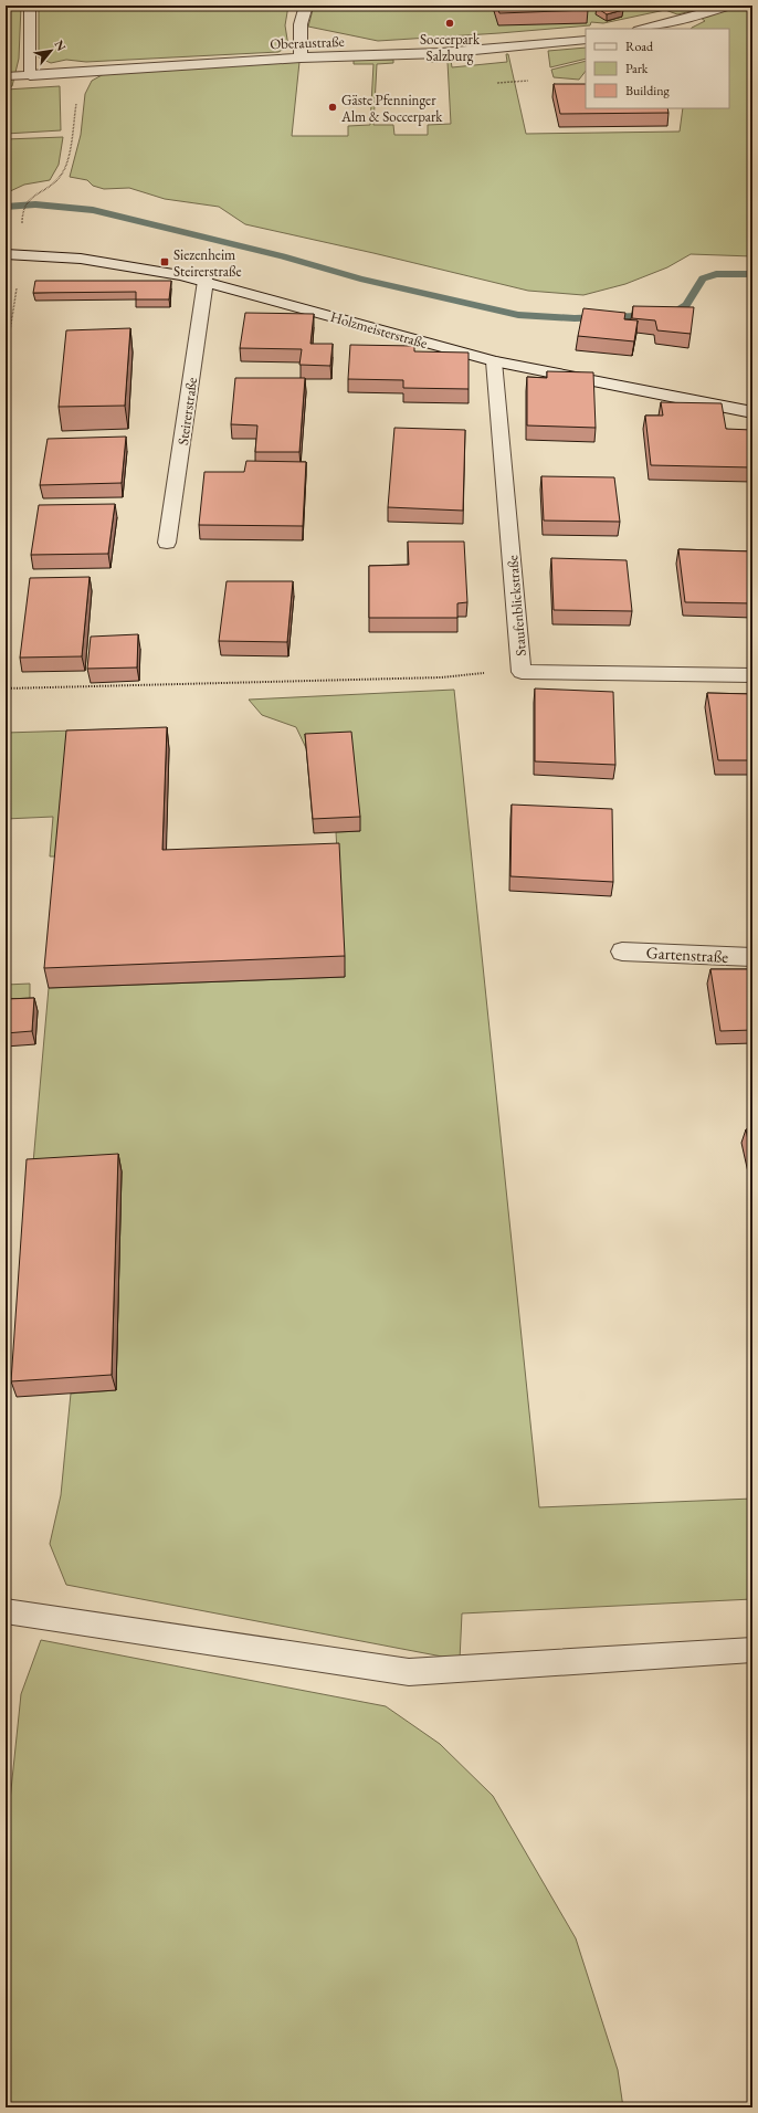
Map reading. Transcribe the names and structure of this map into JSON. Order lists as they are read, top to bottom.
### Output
{
  "streets": {
    "street": [
      "Oberaustraße",
      "Holzmeisterstraße",
      "Steirerstraße",
      "Staufenblickstraße",
      "Gartenstraße"
    ]
  },
  "crossings": [
    ["Holzmeisterstraße", "Steirerstraße"],
    ["Holzmeisterstraße", "Staufenblickstraße"]
  ],
  "places": {
    "other": ["Soccerpark Salzburg", "Gäste Pfenninger Alm & Soccerpark"],
    "transit": ["Siezenheim Steirerstraße"]
  },
  "legend": ["Road", "Park", "Building"],
  "north": "top right"
}
